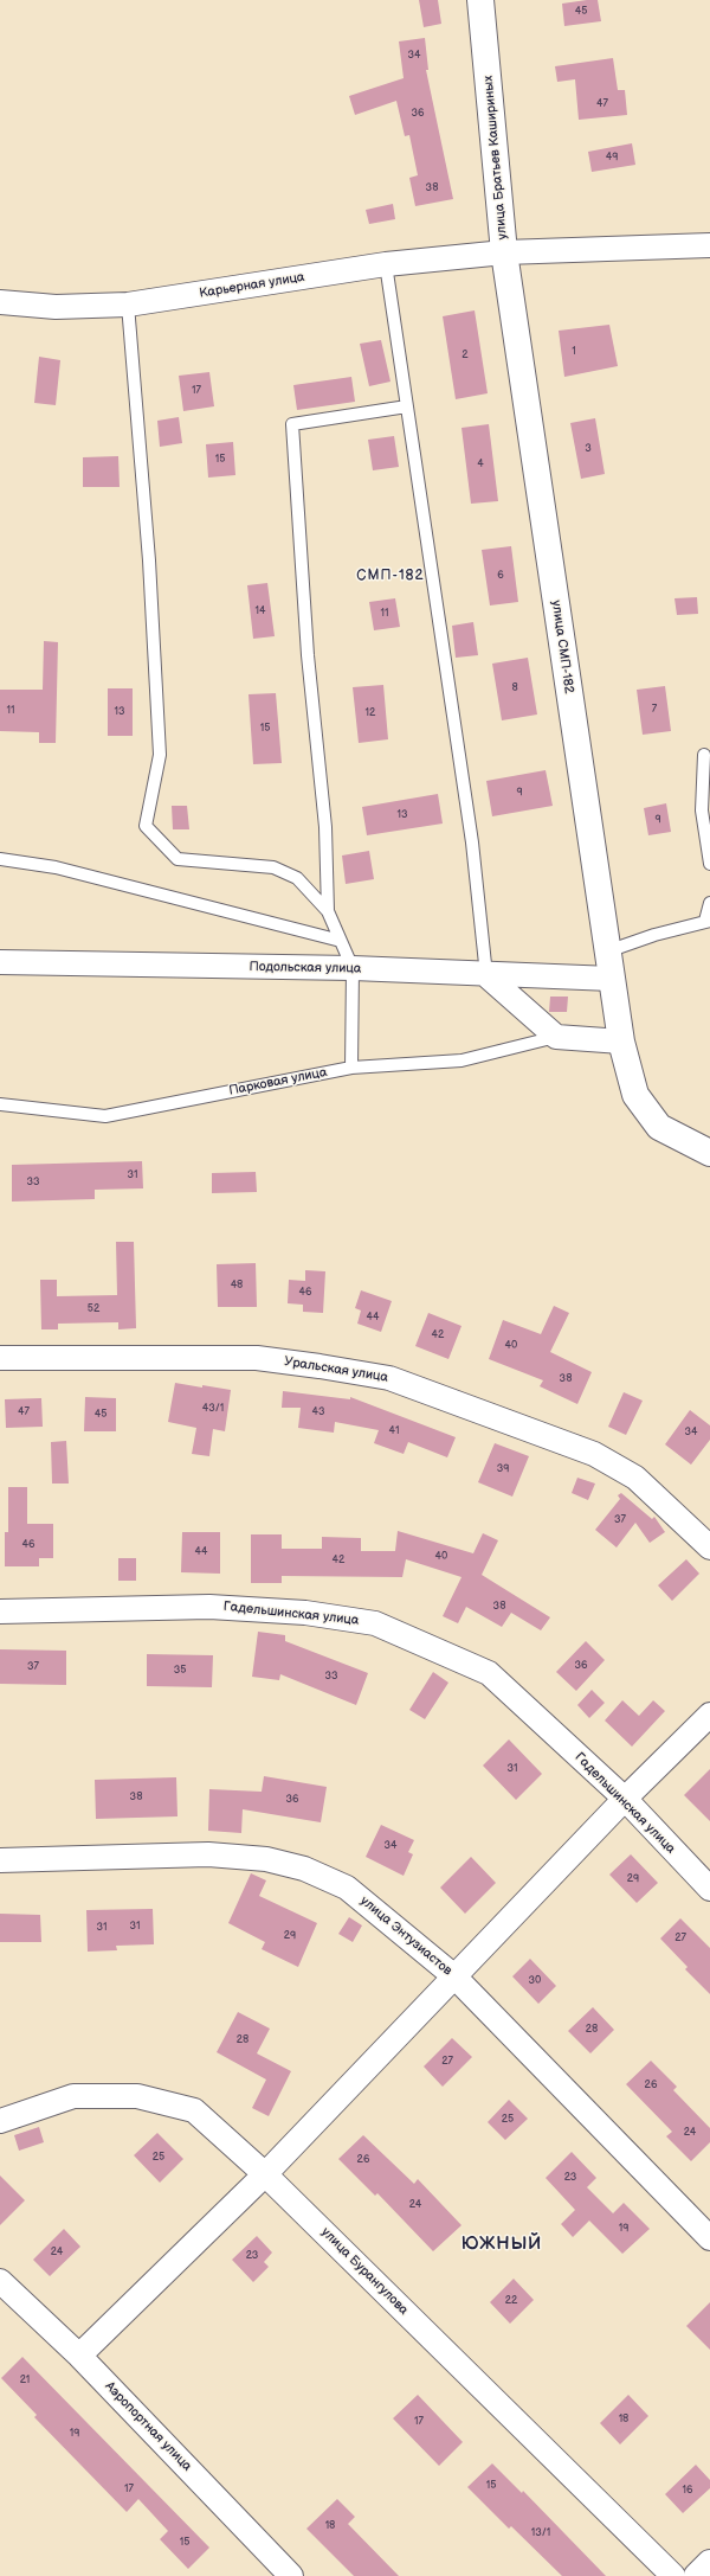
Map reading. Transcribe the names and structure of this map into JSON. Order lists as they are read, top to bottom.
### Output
{
  "streets": {
    "street": [
      "улица Братьев Кашириных",
      "Карьерная улица",
      "улица СМП-182",
      "Подольская улица",
      "Уральская улица",
      "Гадельшинская улица",
      "улица Энтузиастов",
      "улица Бурангулова",
      "Аэропортная улица"
    ],
    "lane": ["Парковая улица"]
  },
  "crossings": [
    ["улица Братьев Кашириных", "Карьерная улица"],
    ["улица Братьев Кашириных", "улица СМП-182"],
    ["Карьерная улица", "улица СМП-182"],
    ["улица СМП-182", "Подольская улица"]
  ],
  "districts": ["СМП-182", "ЮЖНЫЙ"],
  "house_numbers": [
    "45",
    "34",
    "47",
    "36",
    "49",
    "38",
    "1",
    "2",
    "17",
    "3",
    "15",
    "4",
    "6",
    "14",
    "11",
    "8",
    "7",
    "11",
    "13",
    "12",
    "15",
    "9",
    "13",
    "9",
    "31",
    "33",
    "48",
    "46",
    "52",
    "44",
    "42",
    "40",
    "38",
    "43/1",
    "47",
    "43",
    "45",
    "41",
    "34",
    "39",
    "37",
    "46",
    "44",
    "40",
    "42",
    "38",
    "36",
    "37",
    "35",
    "33",
    "31",
    "38",
    "36",
    "34",
    "29",
    "31",
    "31",
    "29",
    "27",
    "30",
    "28",
    "28",
    "27",
    "26",
    "25",
    "24",
    "25",
    "26",
    "23",
    "24",
    "19",
    "24",
    "23",
    "22",
    "21",
    "18",
    "17",
    "19",
    "15",
    "17",
    "16",
    "18",
    "13/1",
    "15"
  ]
}
